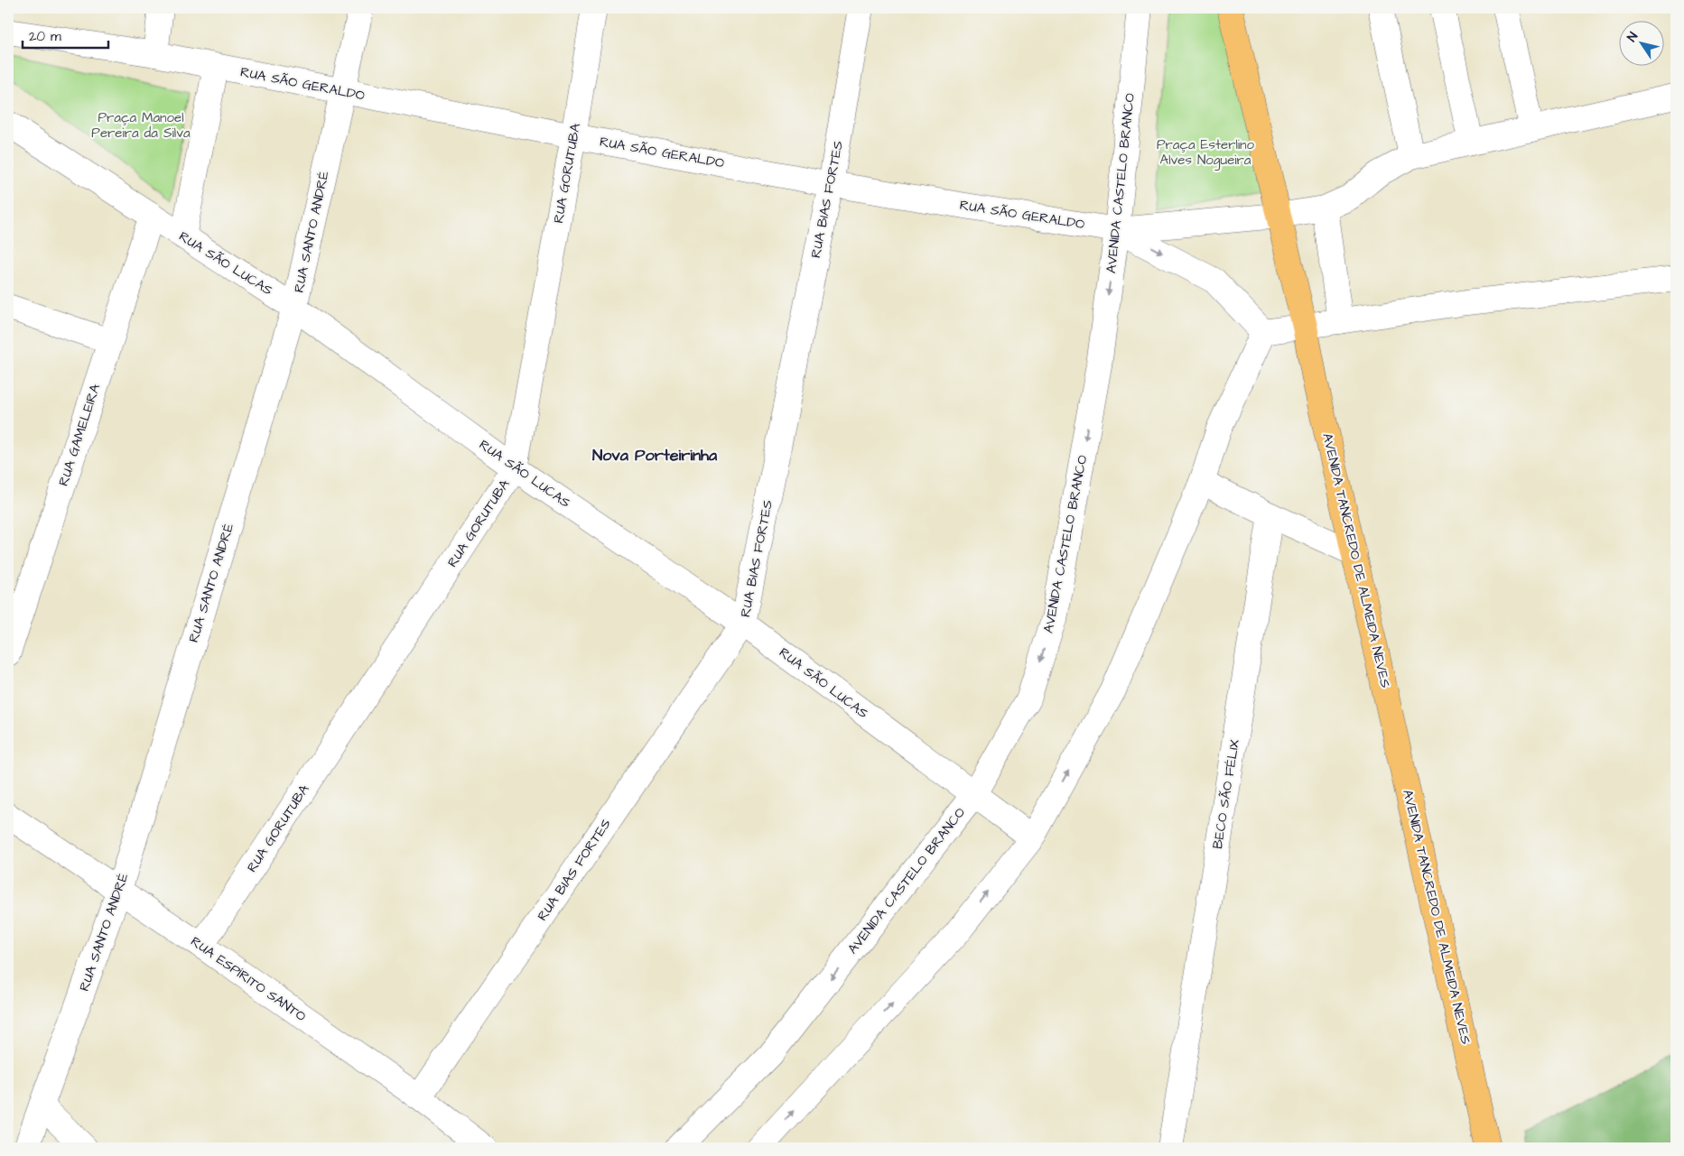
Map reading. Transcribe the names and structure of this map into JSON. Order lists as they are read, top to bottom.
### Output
{
  "streets": {
    "main road": ["AVENIDA TANCREDO DE ALMEIDA NEVES"],
    "street": [
      "RUA SÃO GERALDO",
      "RUA GORUTUBA",
      "AVENIDA CASTELO BRANCO",
      "RUA BIAS FORTES",
      "RUA SANTO ANDRÉ",
      "RUA SÃO LUCAS",
      "RUA GAMELEIRA",
      "BECO SÃO FÉLIX",
      "RUA ESPÍRITO SANTO"
    ]
  },
  "crossings": [
    ["RUA SÃO GERALDO", "RUA GORUTUBA"],
    ["RUA SÃO GERALDO", "AVENIDA CASTELO BRANCO"],
    ["RUA SÃO GERALDO", "RUA BIAS FORTES"],
    ["RUA SÃO GERALDO", "RUA SANTO ANDRÉ"],
    ["RUA GORUTUBA", "RUA SÃO LUCAS"],
    ["RUA GORUTUBA", "RUA ESPÍRITO SANTO"],
    ["AVENIDA CASTELO BRANCO", "RUA SÃO LUCAS"],
    ["RUA BIAS FORTES", "RUA SÃO LUCAS"],
    ["RUA BIAS FORTES", "RUA ESPÍRITO SANTO"],
    ["RUA SANTO ANDRÉ", "RUA SÃO LUCAS"],
    ["RUA SANTO ANDRÉ", "RUA ESPÍRITO SANTO"],
    ["RUA SÃO LUCAS", "RUA GAMELEIRA"]
  ],
  "districts": ["Nova Porteirinha"],
  "parks": ["Praça Manoel Pereira da Silva", "Praça Esterlino Alves Nogueira"],
  "scale_bar": "20 m",
  "north": "top left"
}
